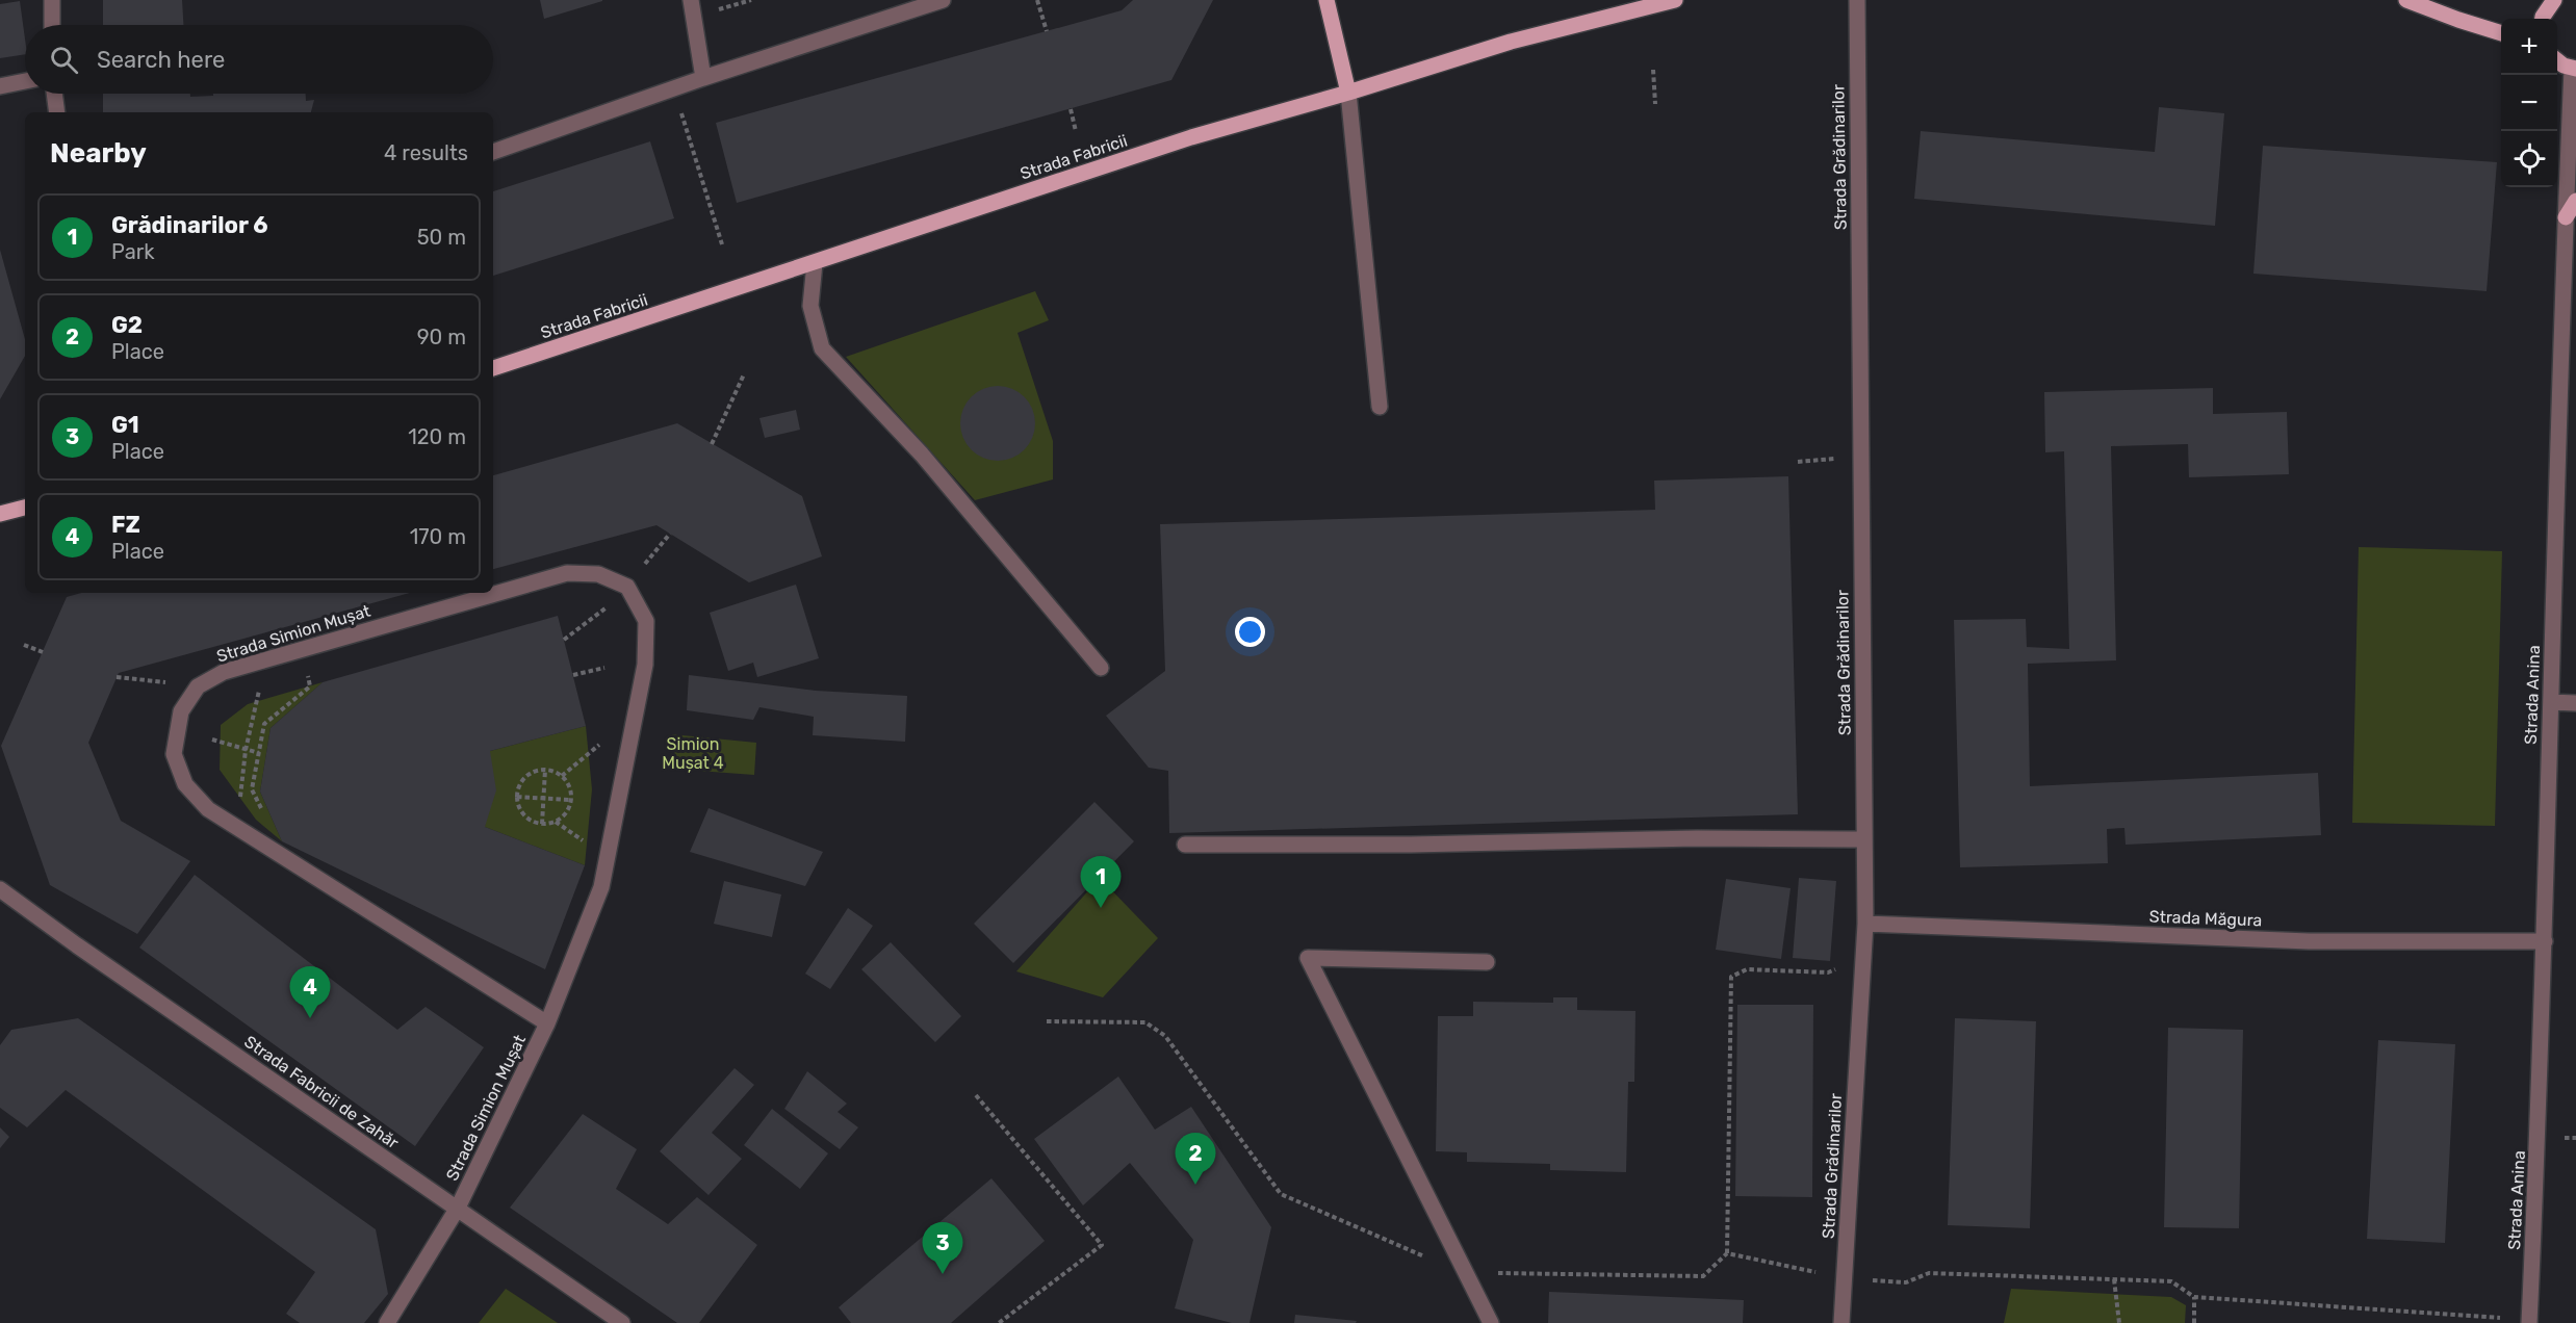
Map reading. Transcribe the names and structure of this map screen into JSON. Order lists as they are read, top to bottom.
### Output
{
  "streets": {
    "main road": ["Strada Fabricii"],
    "street": [
      "Strada Grădinarilor",
      "Strada Simion Mușat",
      "Strada Anina",
      "Strada Măgura",
      "Strada Fabricii de Zahăr"
    ]
  },
  "crossings": [
    ["Strada Grădinarilor", "Strada Măgura"],
    ["Strada Simion Mușat", "Strada Fabricii de Zahăr"],
    ["Strada Anina", "Strada Măgura"]
  ],
  "parks": ["Simion Mușat 4"],
  "page": {
    "map_buttons": ["+", "−"],
    "search": "Search here",
    "heading": ["Nearby", "4 results"],
    "list": [
      {
        "mark": "1",
        "name": "Grădinarilor 6",
        "note": "Park",
        "value": "50 m"
      },
      {
        "mark": "2",
        "name": "G2",
        "note": "Place",
        "value": "90 m"
      },
      {
        "mark": "3",
        "name": "G1",
        "note": "Place",
        "value": "120 m"
      },
      {
        "mark": "4",
        "name": "FZ",
        "note": "Place",
        "value": "170 m"
      }
    ],
    "pins": [
      "1",
      "4",
      "2",
      "3"
    ]
  }
}
